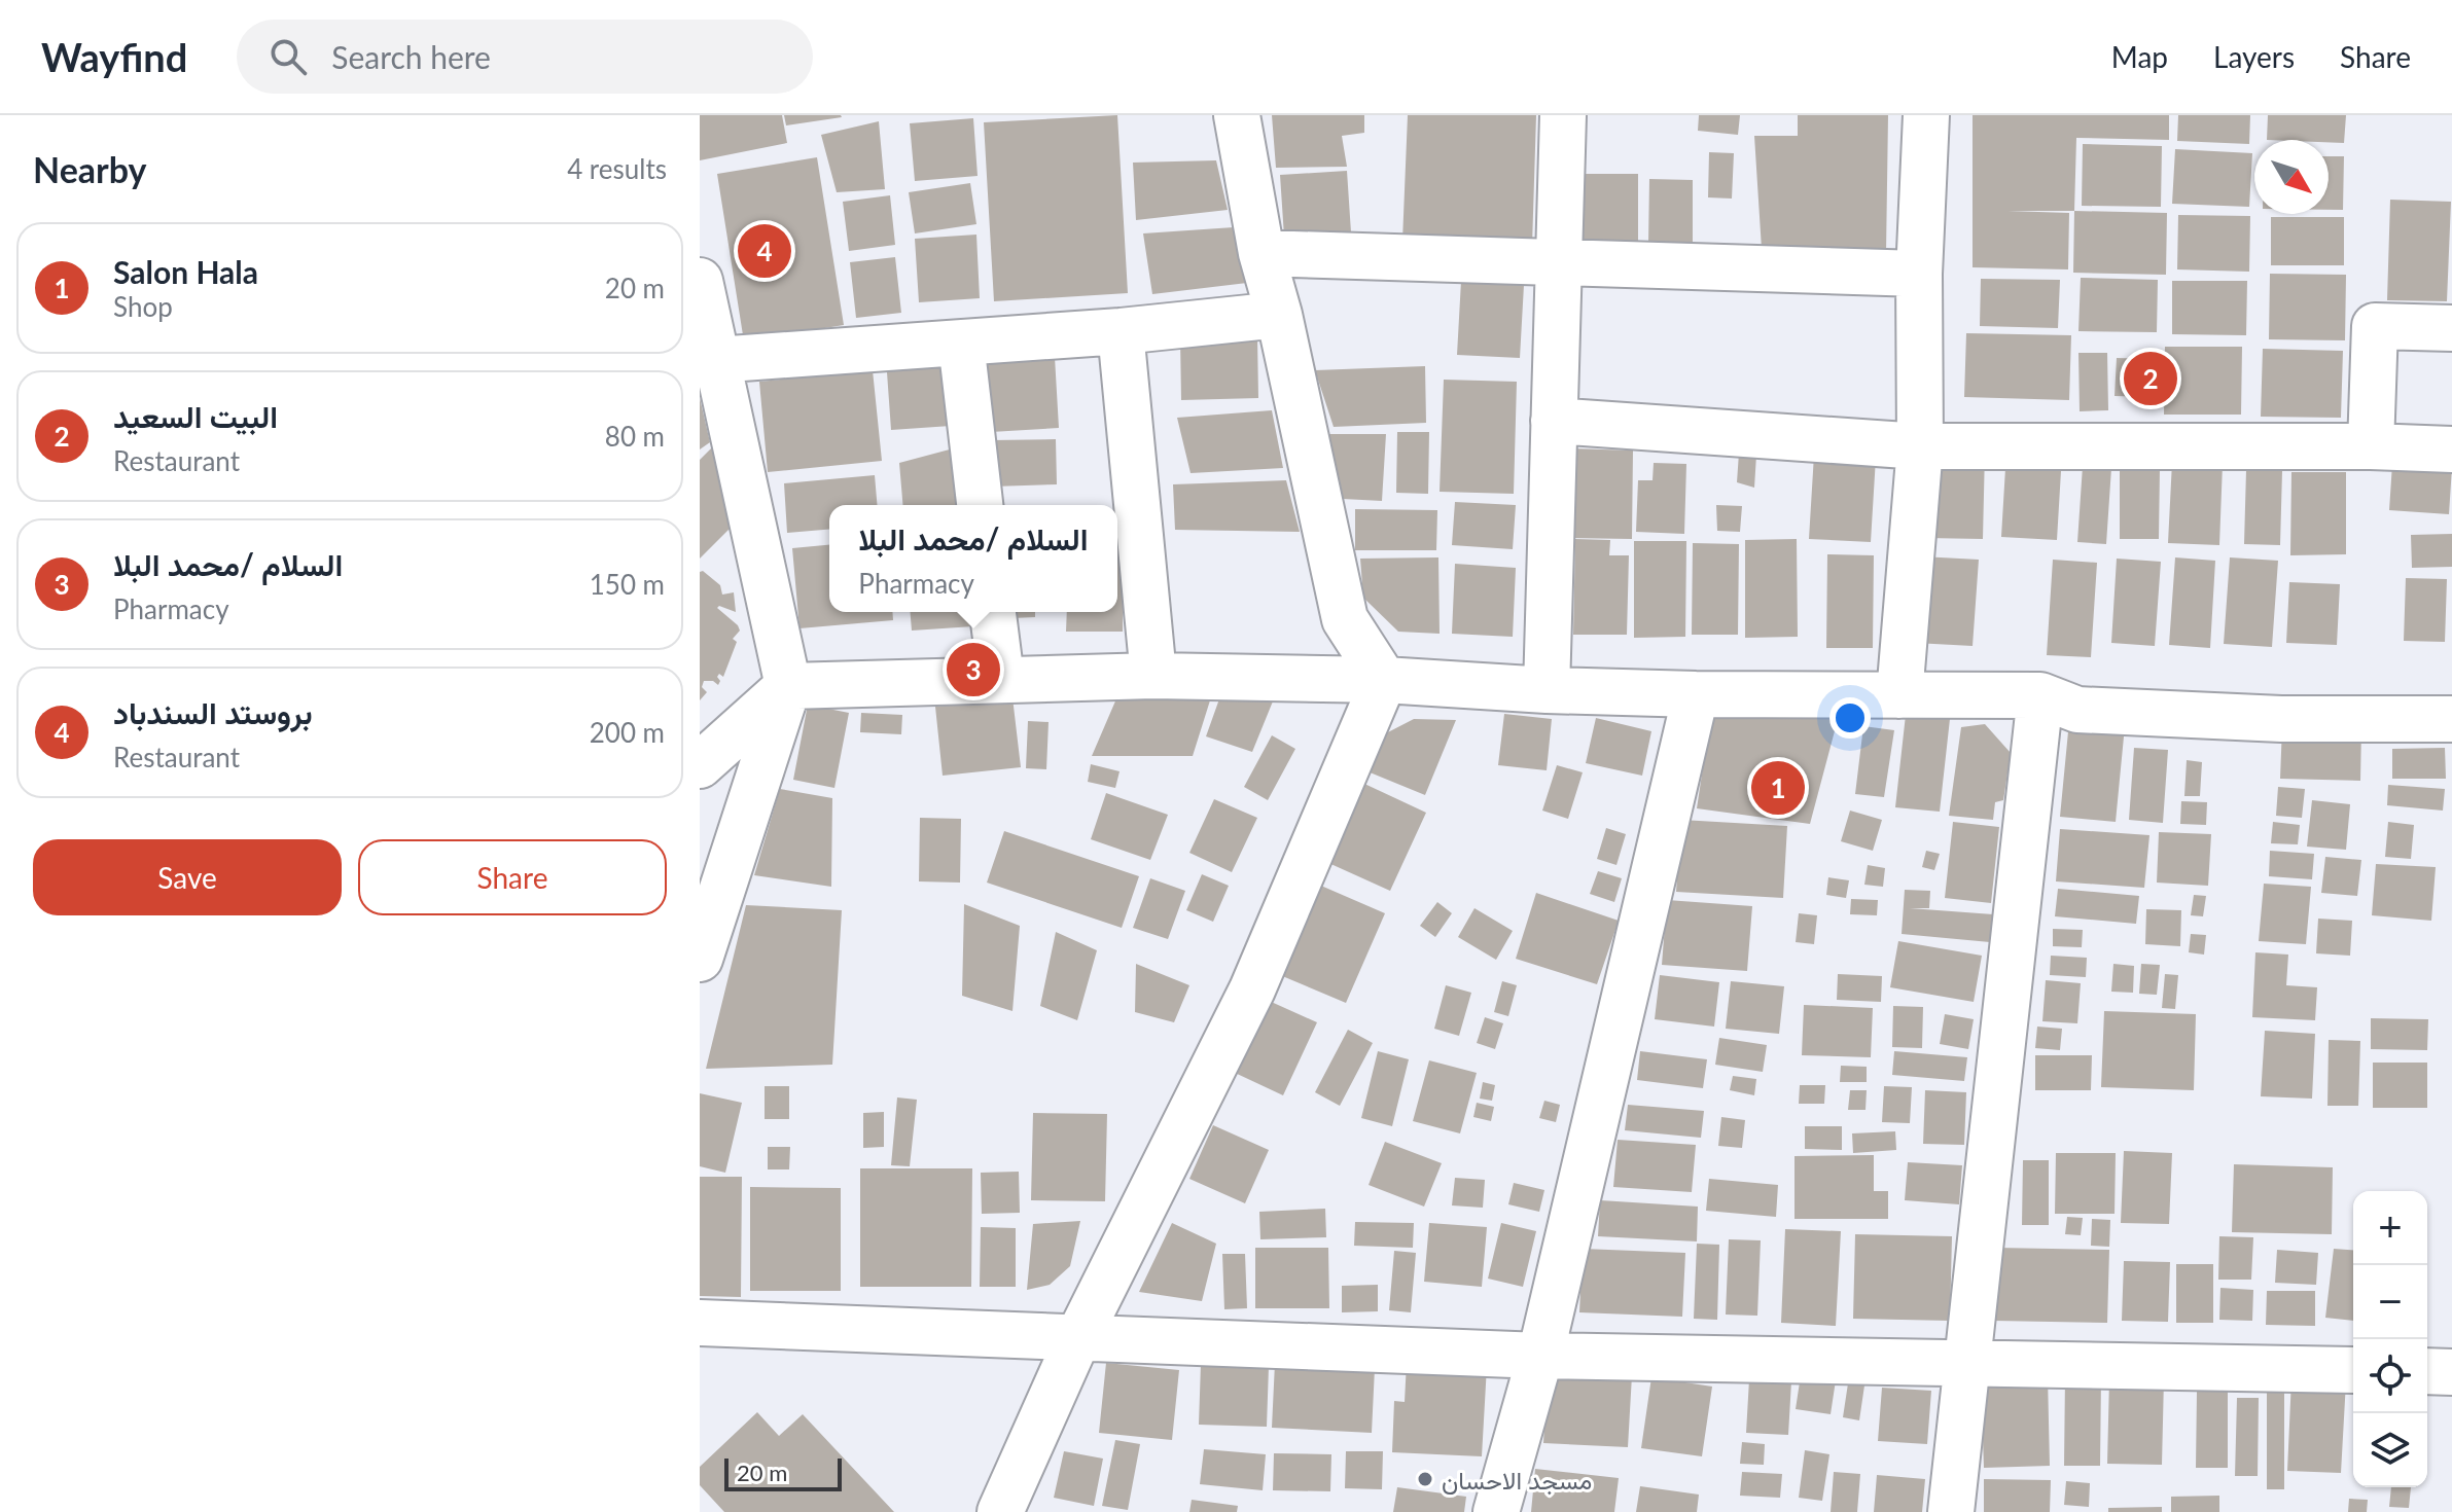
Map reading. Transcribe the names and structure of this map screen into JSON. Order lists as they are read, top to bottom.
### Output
{
  "places": ["مسجد الاحسان"],
  "scale_bar": "20 m",
  "north": "bottom right",
  "page": {
    "header": "Wayfind",
    "search": "Search here",
    "nav": ["Map", "Layers", "Share"],
    "heading": ["Nearby", "4 results"],
    "pins": [
      "4",
      "2",
      "3",
      "1"
    ],
    "list": [
      {
        "mark": "1",
        "name": "Salon Hala",
        "note": "Shop",
        "value": "20 m"
      },
      {
        "mark": "2",
        "name": "البيت السعيد",
        "note": "Restaurant",
        "value": "80 m"
      },
      {
        "mark": "3",
        "name": "السلام /محمد البلا",
        "note": "Pharmacy",
        "value": "150 m"
      },
      {
        "mark": "4",
        "name": "بروستد السندباد",
        "note": "Restaurant",
        "value": "200 m"
      }
    ],
    "popup": ["السلام /محمد البلا", "Pharmacy"],
    "buttons": ["Save", "Share"],
    "map_buttons": ["+", "−"],
    "scale": "20 m"
  }
}
